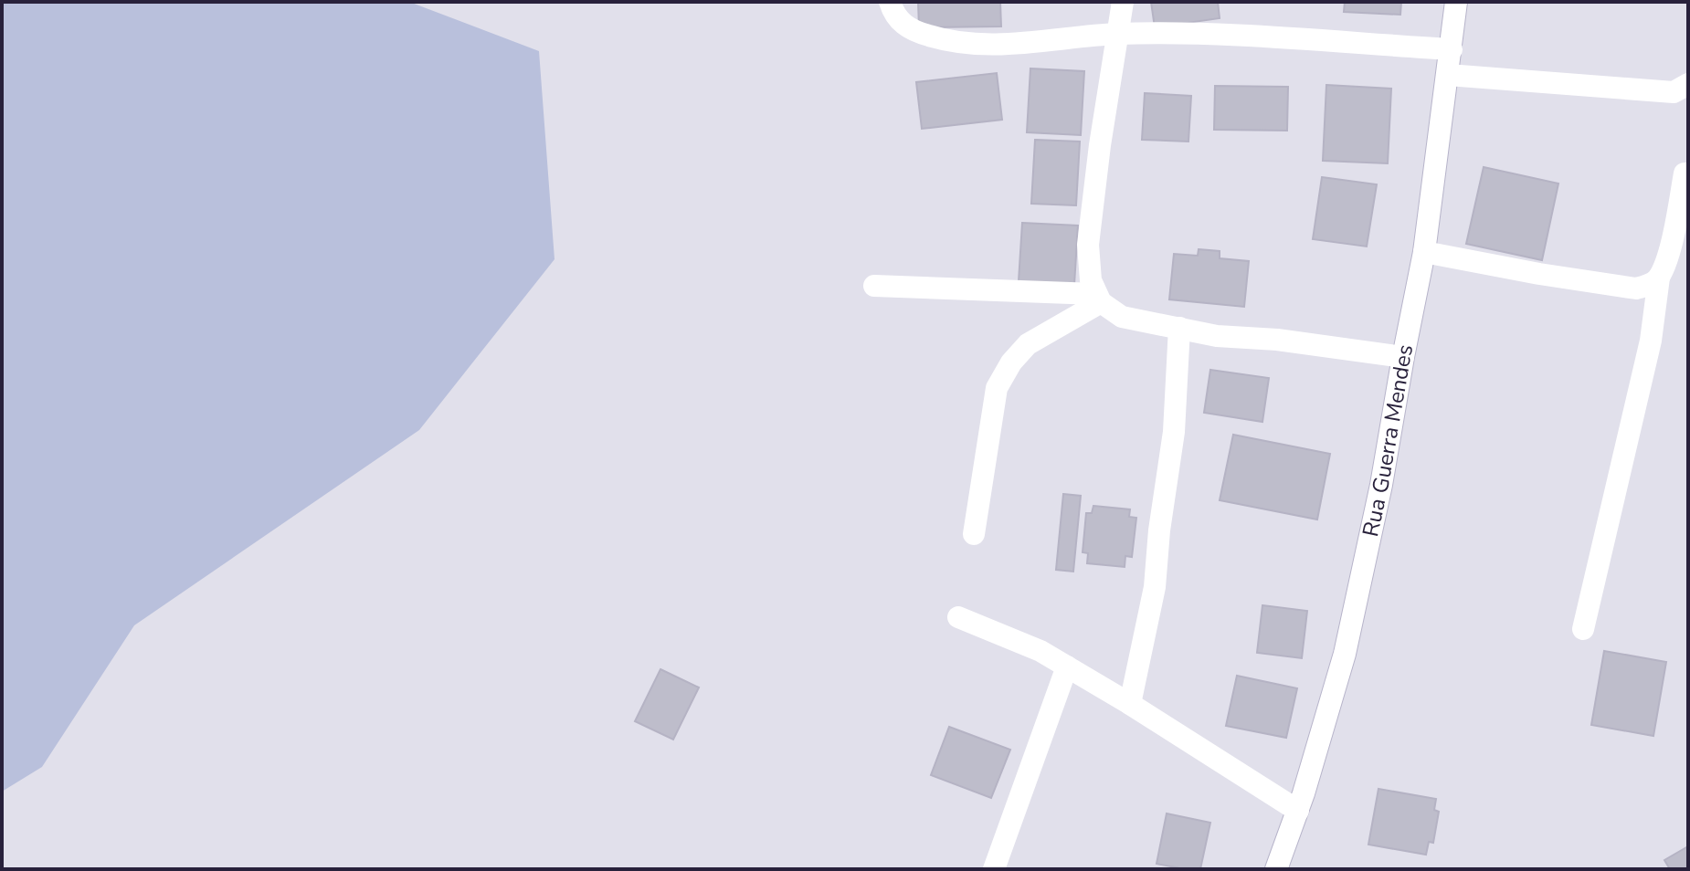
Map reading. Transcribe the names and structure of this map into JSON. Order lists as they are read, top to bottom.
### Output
{
  "streets": {
    "street": ["Rua Guerra Mendes"]
  }
}
